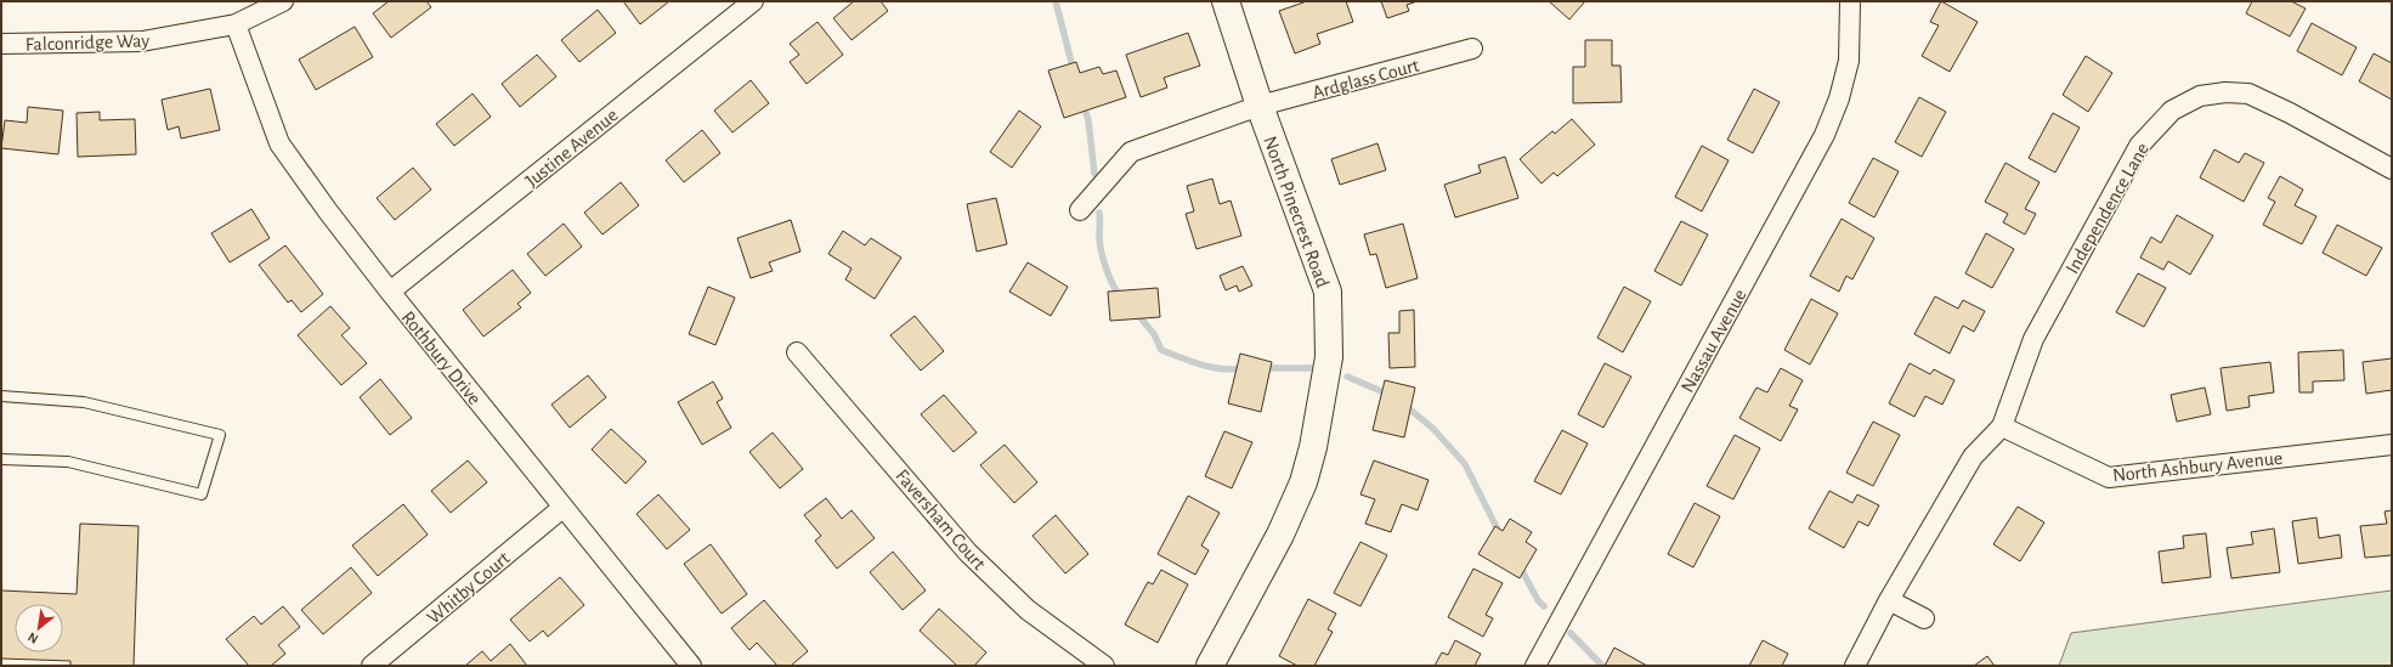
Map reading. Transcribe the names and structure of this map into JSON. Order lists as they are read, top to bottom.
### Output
{
  "streets": {
    "street": [
      "Falconridge Way",
      "Ardglass Court",
      "Justine Avenue",
      "Independence Lane",
      "North Pinecrest Road",
      "Nassau Avenue",
      "Rothbury Drive",
      "North Ashbury Avenue",
      "Faversham Court",
      "Whitby Court"
    ]
  },
  "crossings": [
    ["Falconridge Way", "Rothbury Drive"],
    ["Ardglass Court", "North Pinecrest Road"],
    ["Justine Avenue", "Rothbury Drive"],
    ["Independence Lane", "North Ashbury Avenue"],
    ["Rothbury Drive", "Whitby Court"]
  ],
  "north": "bottom left"
}
